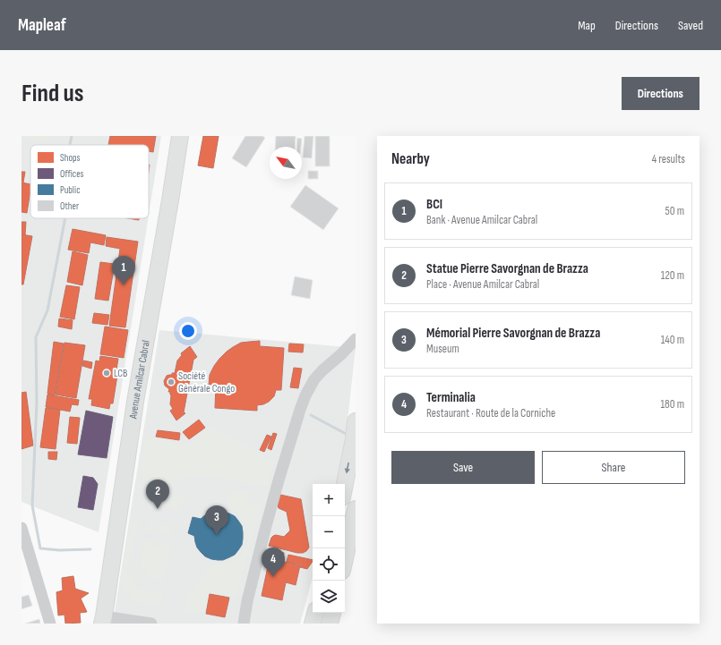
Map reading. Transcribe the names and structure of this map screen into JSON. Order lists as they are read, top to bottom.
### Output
{
  "streets": {
    "main road": ["Avenue Amilcar Cabral"]
  },
  "places": ["LCB", "Société Générale Congo"],
  "legend": [
    "Shops",
    "Offices",
    "Public",
    "Other"
  ],
  "north": "top left",
  "page": {
    "header": "Mapleaf",
    "nav": ["Map", "Directions", "Saved"],
    "buttons": [
      "Directions",
      ["Save", "Share"]
    ],
    "title": "Find us",
    "heading": ["Nearby", "4 results"],
    "list": [
      {
        "mark": "1",
        "name": "BCI",
        "note": "Bank · Avenue Amilcar Cabral",
        "value": "50 m"
      },
      {
        "mark": "2",
        "name": "Statue Pierre Savorgnan de Brazza",
        "note": "Place · Avenue Amilcar Cabral",
        "value": "120 m"
      },
      {
        "mark": "3",
        "name": "Mémorial Pierre Savorgnan de Brazza",
        "note": "Museum",
        "value": "140 m"
      },
      {
        "mark": "4",
        "name": "Terminalia",
        "note": "Restaurant · Route de la Corniche",
        "value": "180 m"
      }
    ],
    "pins": [
      "1",
      "2",
      "3",
      "4"
    ],
    "map_buttons": ["+", "−"]
  }
}
